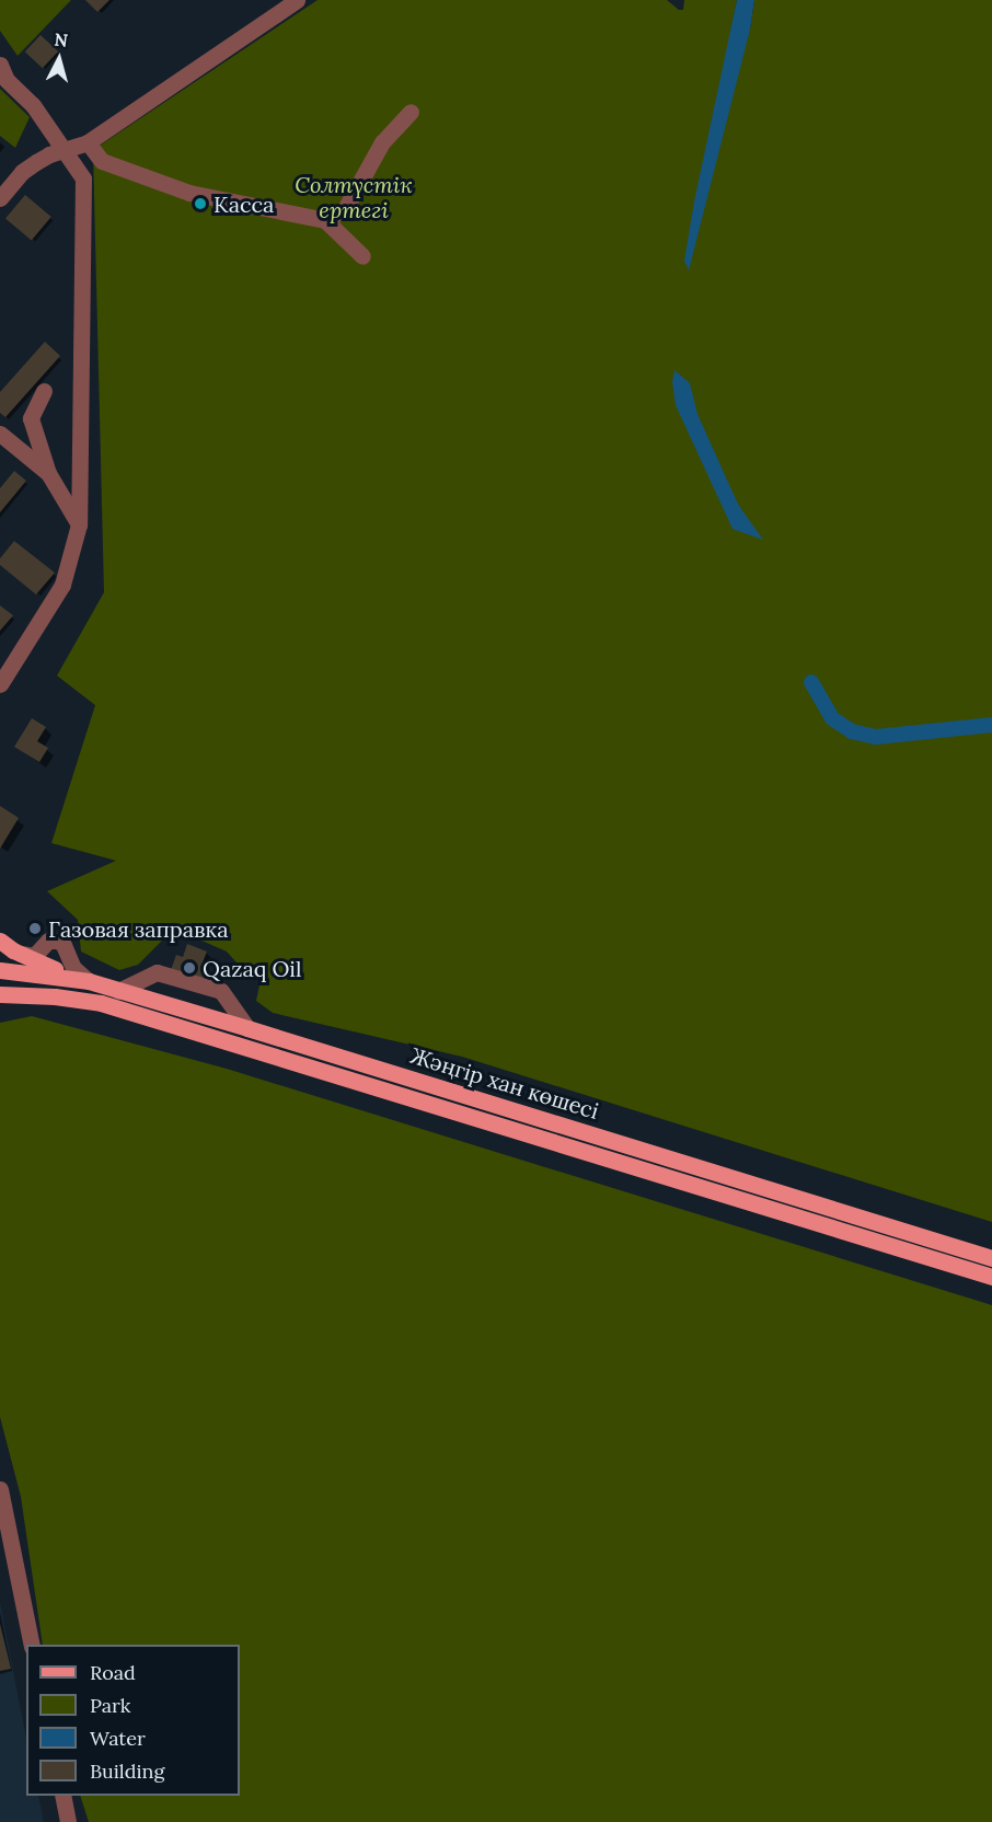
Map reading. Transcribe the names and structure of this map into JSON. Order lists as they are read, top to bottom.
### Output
{
  "streets": {
    "main road": ["Жәңгір хан көшесі"]
  },
  "parks": ["Солтүстік ертегі"],
  "places": ["Касса", "Газовая заправка", "Qazaq Oil"],
  "legend": [
    "Road",
    "Park",
    "Water",
    "Building"
  ],
  "north": "top"
}
